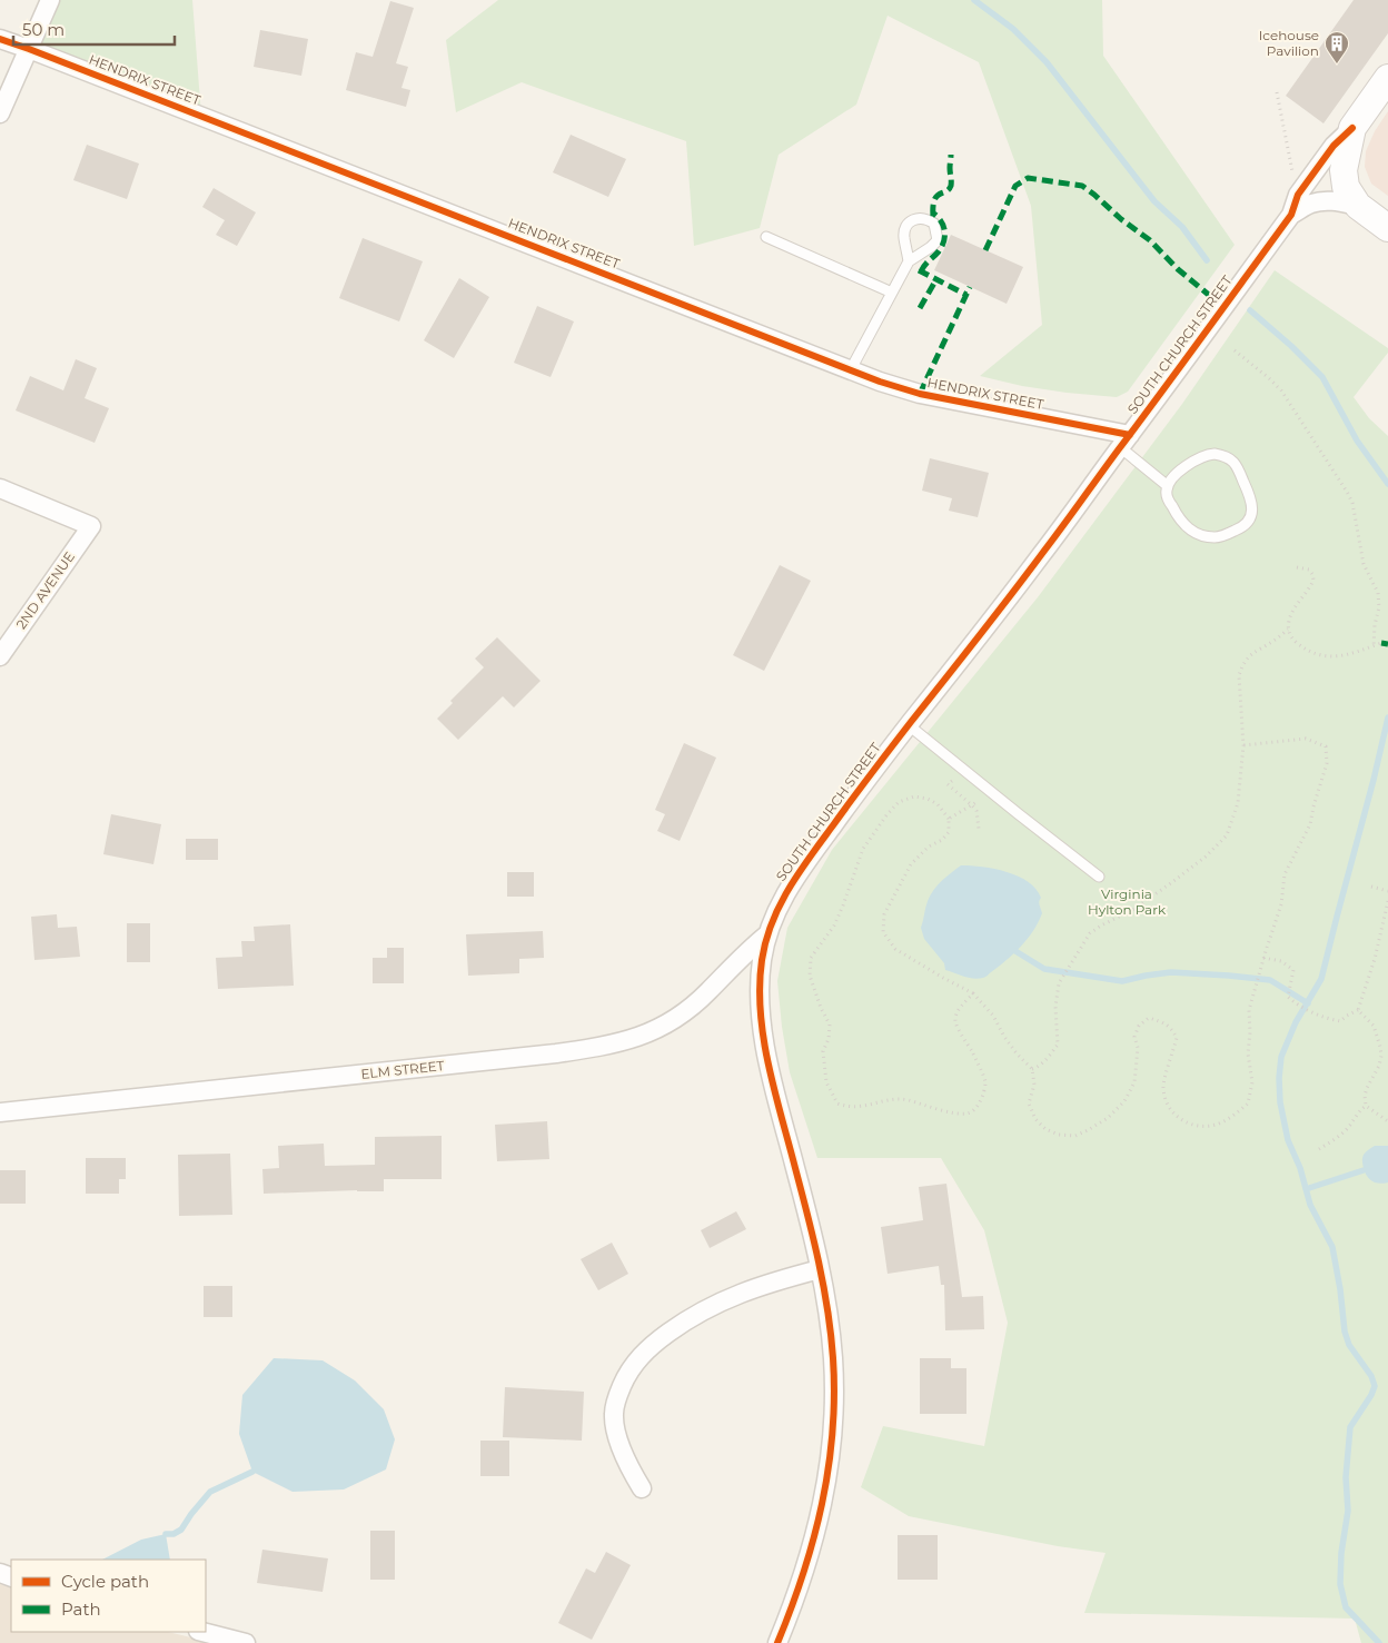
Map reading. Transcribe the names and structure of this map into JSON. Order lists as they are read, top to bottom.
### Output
{
  "streets": {
    "main road": ["SOUTH CHURCH STREET"],
    "street": ["HENDRIX STREET", "2ND AVENUE", "ELM STREET"]
  },
  "crossings": [
    ["HENDRIX STREET", "SOUTH CHURCH STREET"],
    ["SOUTH CHURCH STREET", "ELM STREET"]
  ],
  "parks": ["Virginia Hylton Park"],
  "places": {
    "building": ["Icehouse Pavilion"]
  },
  "legend": ["Cycle path", "Path"],
  "scale_bar": "50 m"
}
